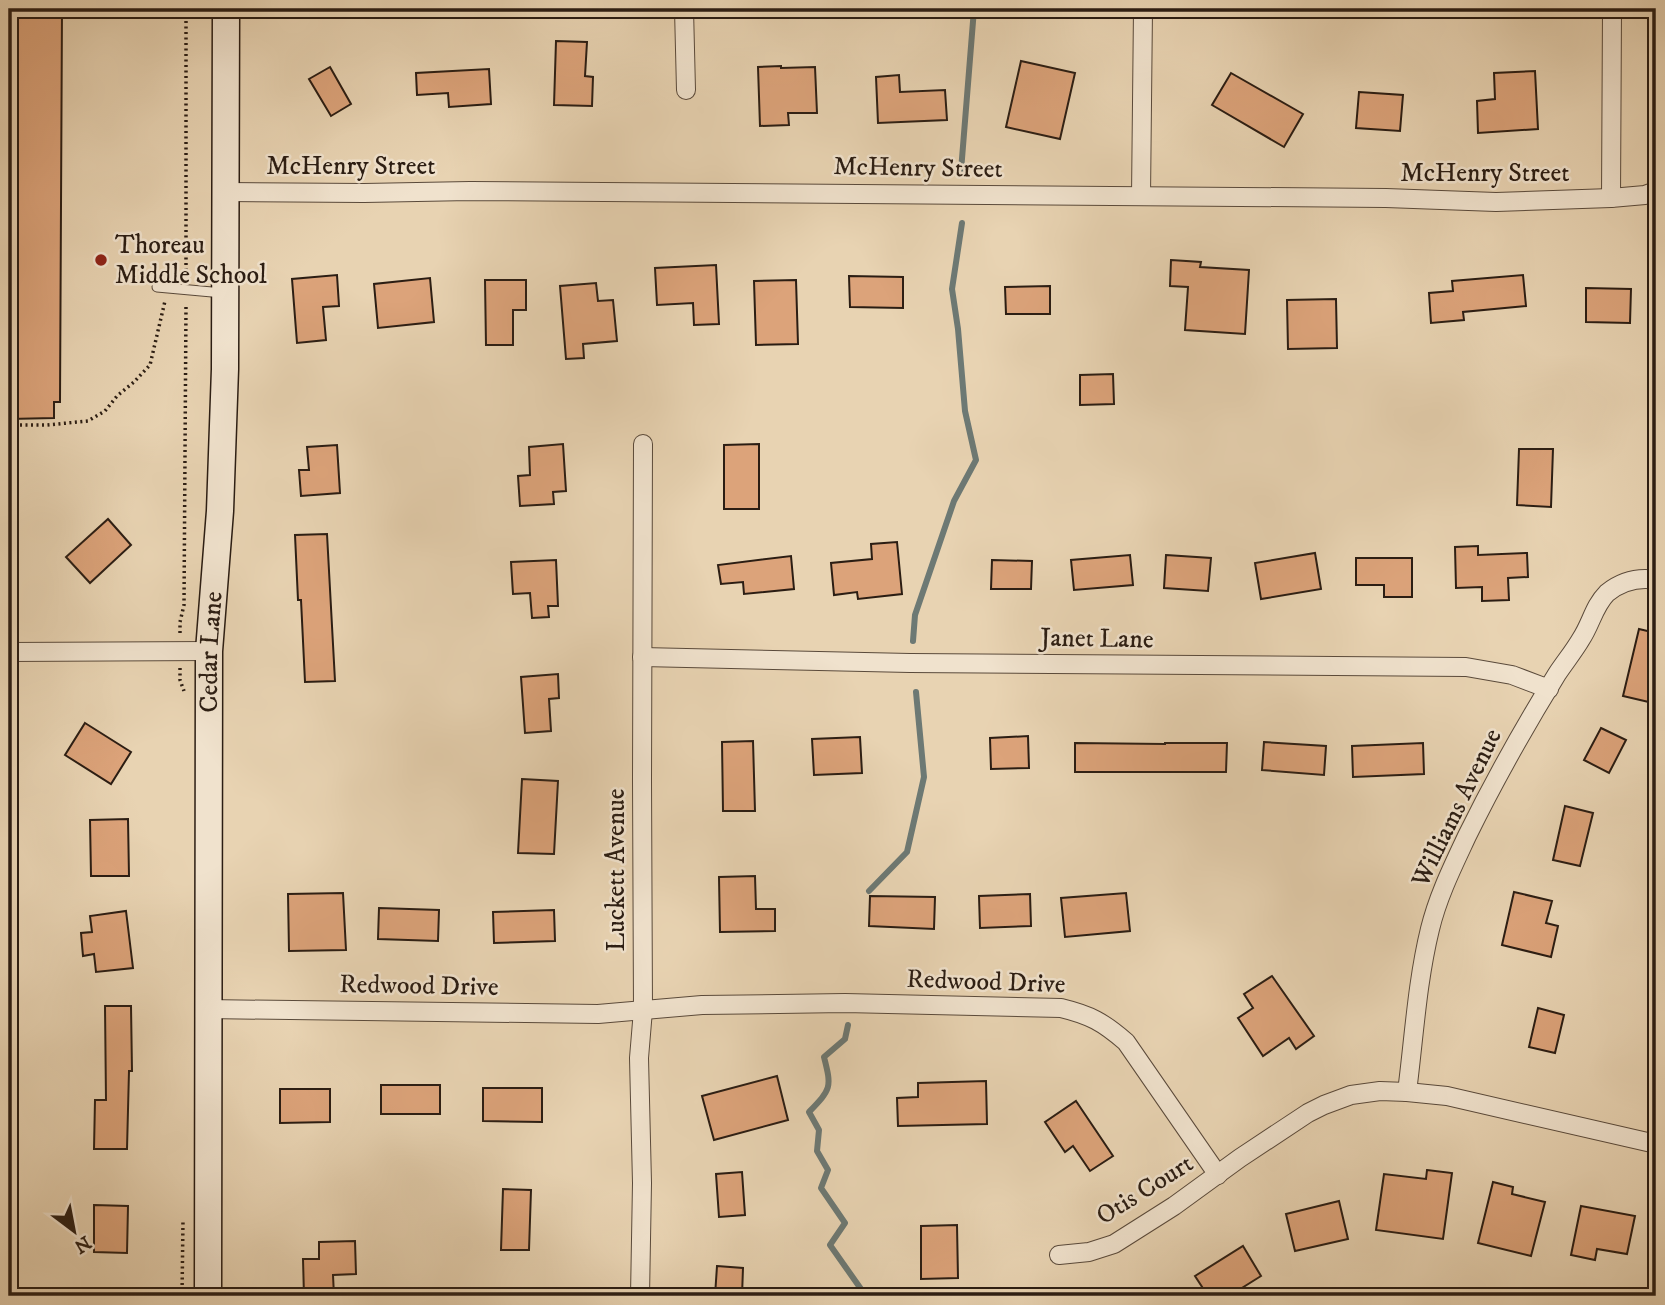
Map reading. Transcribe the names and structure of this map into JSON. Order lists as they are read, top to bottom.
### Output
{
  "streets": {
    "main road": ["Cedar Lane"],
    "street": [
      "McHenry Street",
      "Janet Lane",
      "Williams Avenue",
      "Luckett Avenue",
      "Redwood Drive",
      "Otis Court"
    ]
  },
  "crossings": [
    ["McHenry Street", "Cedar Lane"],
    ["Janet Lane", "Williams Avenue"],
    ["Janet Lane", "Luckett Avenue"],
    ["Cedar Lane", "Redwood Drive"],
    ["Luckett Avenue", "Redwood Drive"],
    ["Redwood Drive", "Otis Court"]
  ],
  "places": ["Thoreau Middle School"],
  "north": "bottom right"
}
